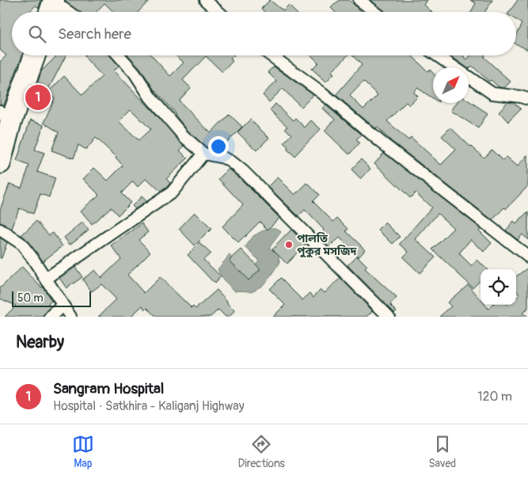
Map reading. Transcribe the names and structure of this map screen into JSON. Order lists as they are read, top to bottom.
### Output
{
  "places": ["পালতি পুকুর মসজিদ"],
  "scale_bar": "50 m",
  "north": "top right",
  "page": {
    "search": "Search here",
    "pins": "1",
    "scale": "50 m",
    "heading": "Nearby",
    "list": [
      {
        "mark": "1",
        "name": "Sangram Hospital",
        "note": "Hospital · Satkhira - Kaliganj Highway",
        "value": "120 m"
      }
    ],
    "nav": ["Map", "Directions", "Saved"]
  }
}
